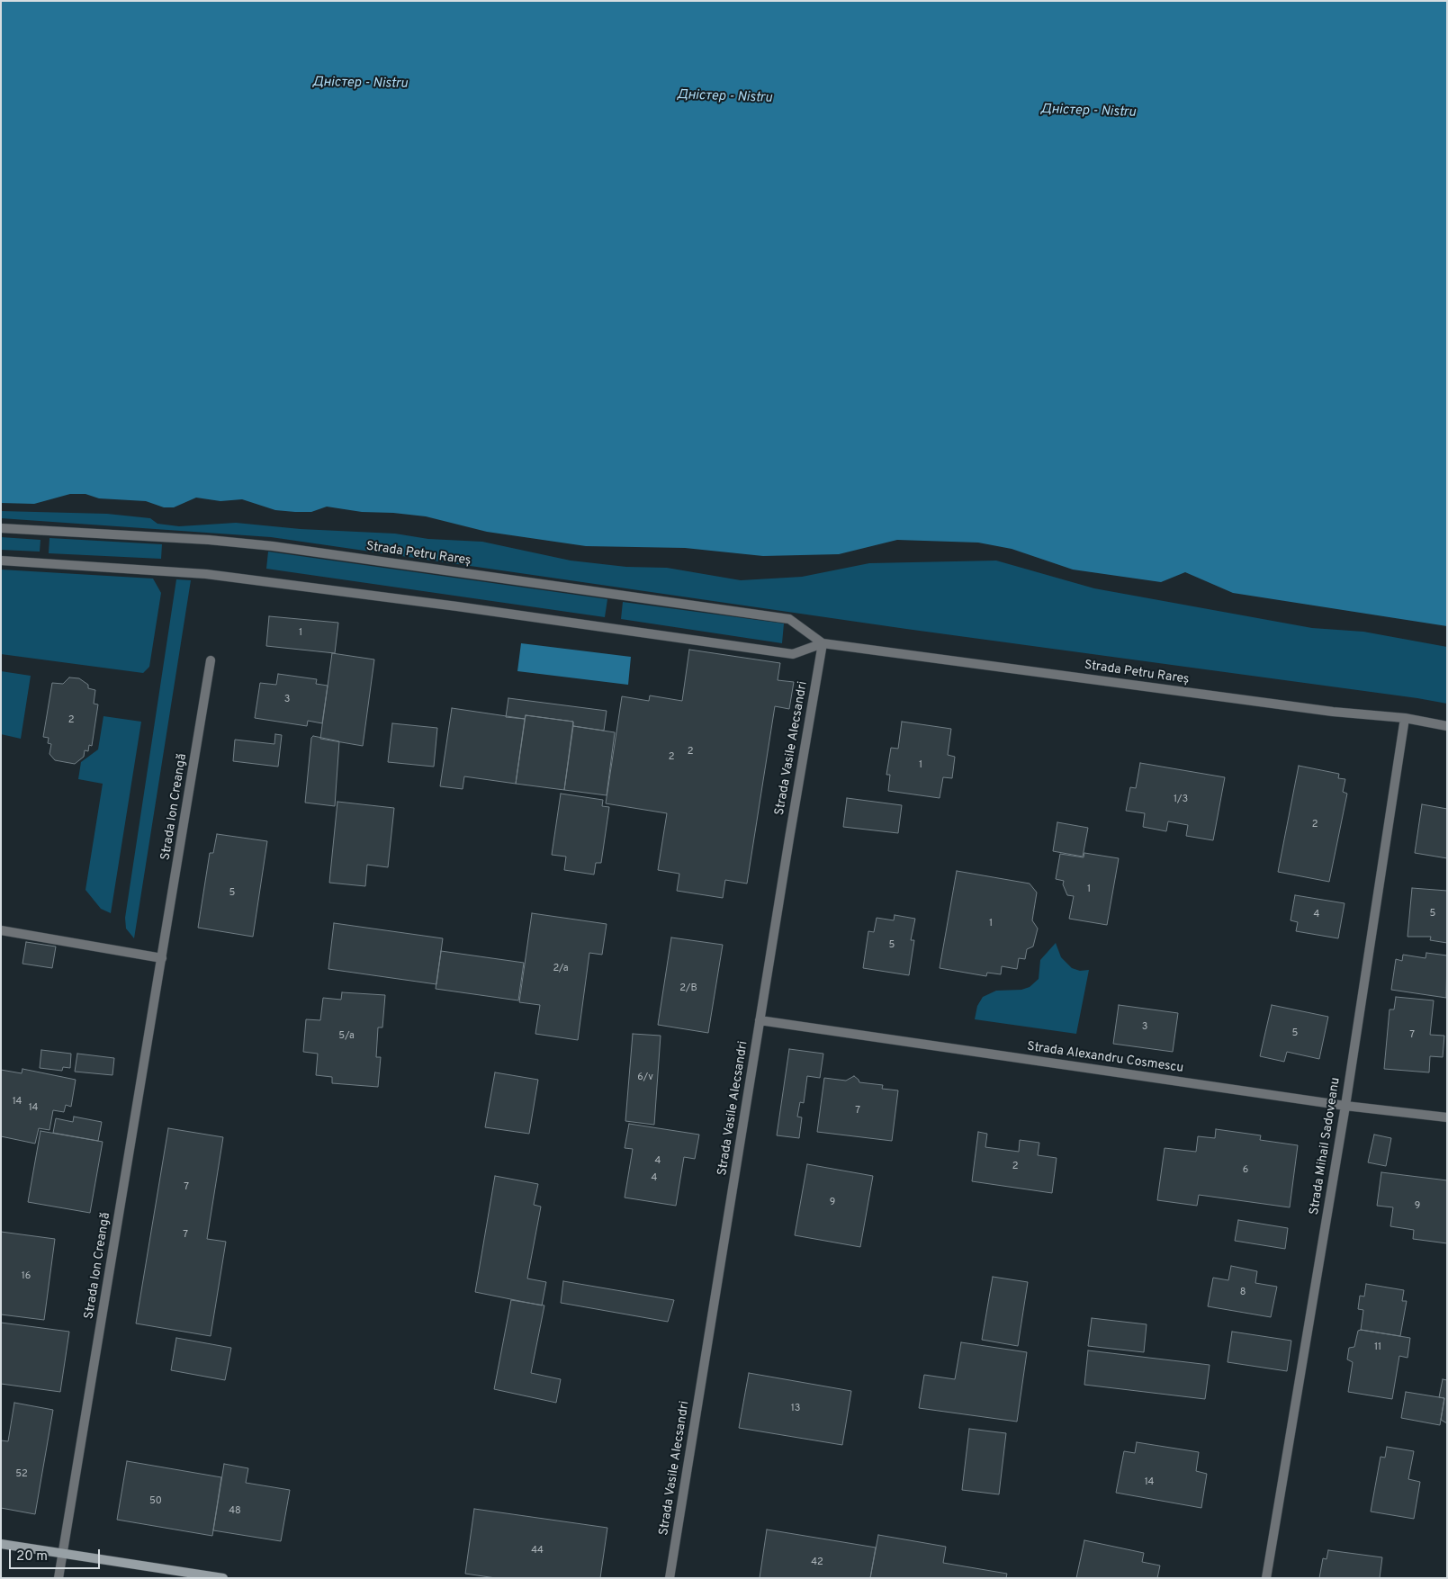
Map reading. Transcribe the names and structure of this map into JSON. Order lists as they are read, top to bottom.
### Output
{
  "streets": {
    "street": [
      "Strada Petru Rareș",
      "Strada Vasile Alecsandri",
      "Strada Ion Creangă",
      "Strada Alexandru Cosmescu",
      "Strada Mihail Sadoveanu"
    ]
  },
  "crossings": [
    ["Strada Petru Rareș", "Strada Vasile Alecsandri"],
    ["Strada Petru Rareș", "Strada Mihail Sadoveanu"],
    ["Strada Vasile Alecsandri", "Strada Alexandru Cosmescu"],
    ["Strada Alexandru Cosmescu", "Strada Mihail Sadoveanu"]
  ],
  "water": ["Дністер - Nistru"],
  "house_numbers": [
    "1",
    "3",
    "2",
    "2",
    "2",
    "1",
    "1/3",
    "2",
    "1",
    "5",
    "5",
    "4",
    "1",
    "5",
    "2/a",
    "2/B",
    "3",
    "5",
    "7",
    "5/a",
    "6/v",
    "14",
    "14",
    "7",
    "4",
    "2",
    "6",
    "4",
    "7",
    "9",
    "9",
    "7",
    "16",
    "8",
    "11",
    "13",
    "52",
    "14",
    "50",
    "48",
    "44",
    "42"
  ],
  "scale_bar": "20 m"
}
